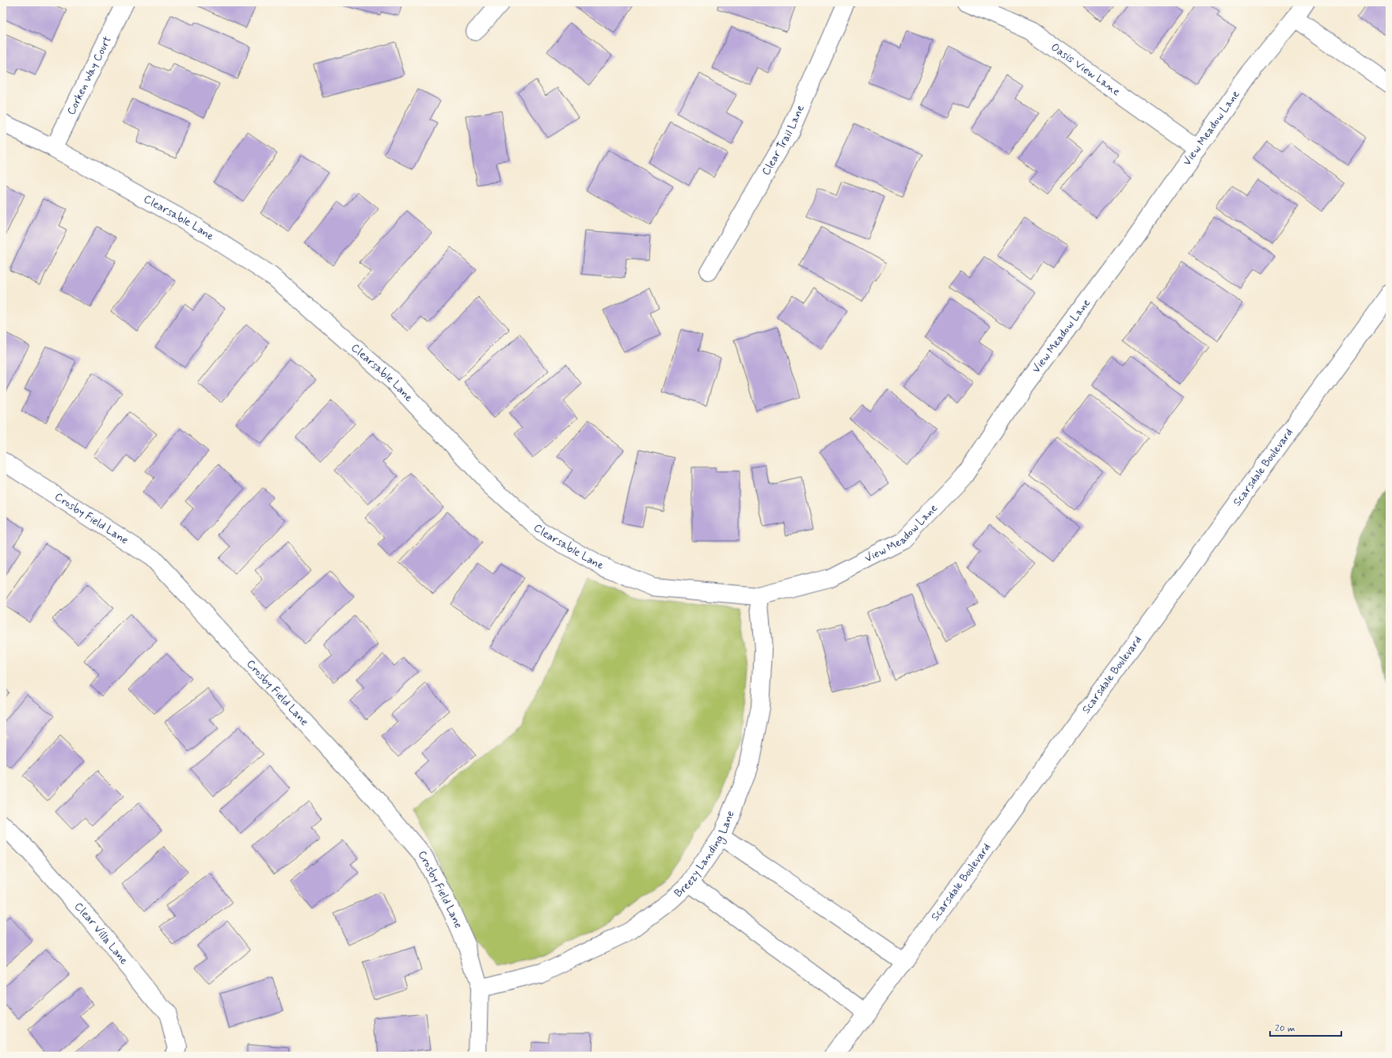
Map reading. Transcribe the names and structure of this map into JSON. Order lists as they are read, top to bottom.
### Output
{
  "streets": {
    "street": [
      "Oasis View Lane",
      "Corken Way Court",
      "View Meadow Lane",
      "Clear Trail Lane",
      "Clearsable Lane",
      "Scarsdale Boulevard",
      "Crosby Field Lane",
      "Breezy Landing Lane",
      "Clear Villa Lane"
    ]
  },
  "crossings": [
    ["Oasis View Lane", "View Meadow Lane"],
    ["Corken Way Court", "Clearsable Lane"],
    ["View Meadow Lane", "Clearsable Lane"],
    ["View Meadow Lane", "Breezy Landing Lane"],
    ["Clearsable Lane", "Breezy Landing Lane"],
    ["Crosby Field Lane", "Breezy Landing Lane"]
  ],
  "scale_bar": "20 m"
}
